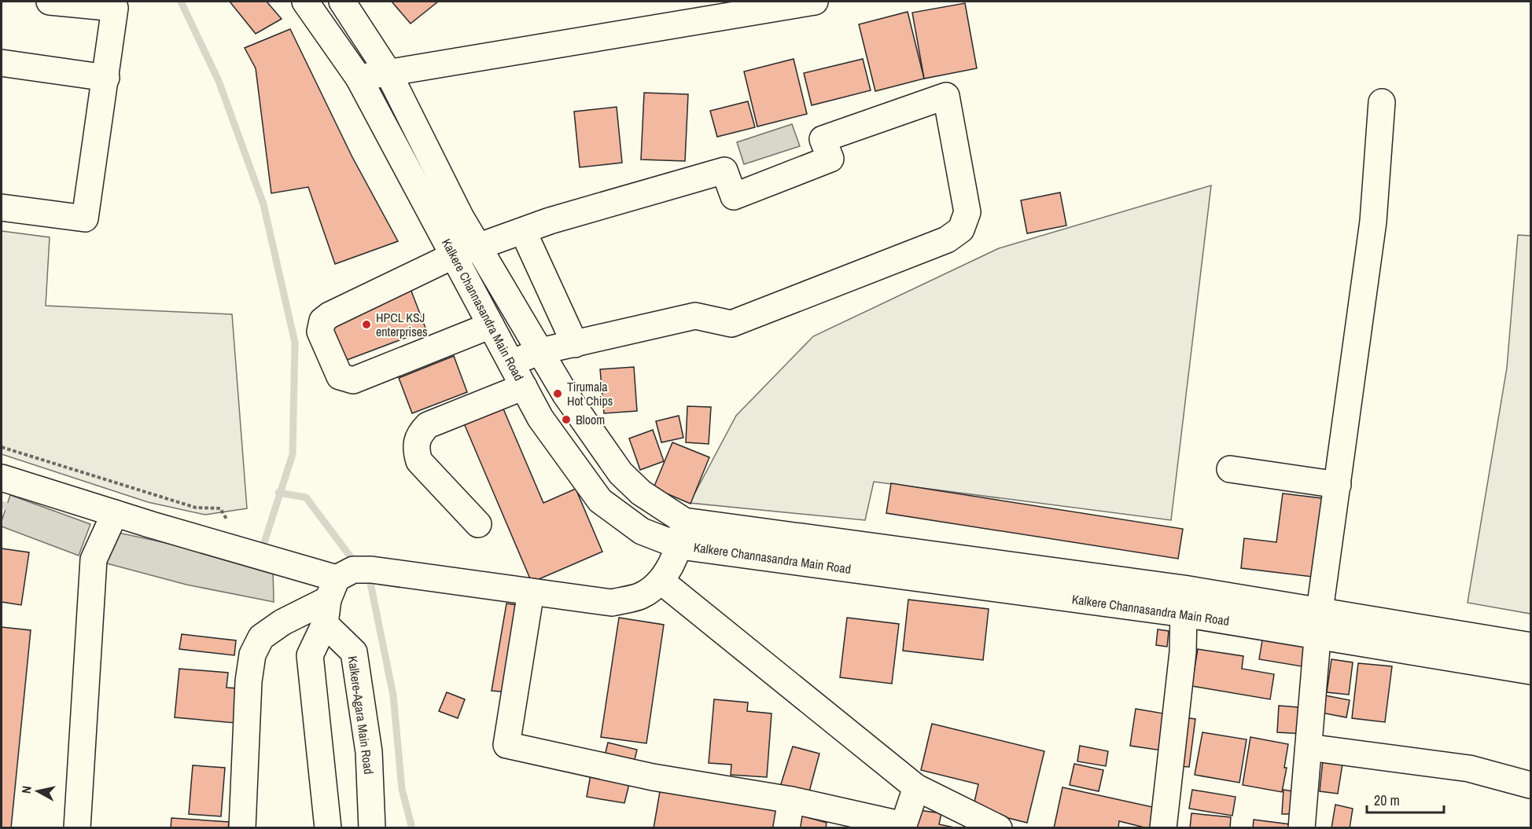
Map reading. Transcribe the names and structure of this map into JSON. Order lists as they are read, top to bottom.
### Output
{
  "streets": {
    "street": ["Kalkere Channasandra Main Road", "Kalkere-Agara Main Road"]
  },
  "places": ["HPCL KSJ enterprises", "Tirumala Hot Chips", "Bloom"],
  "scale_bar": "20 m",
  "north": "left"
}
